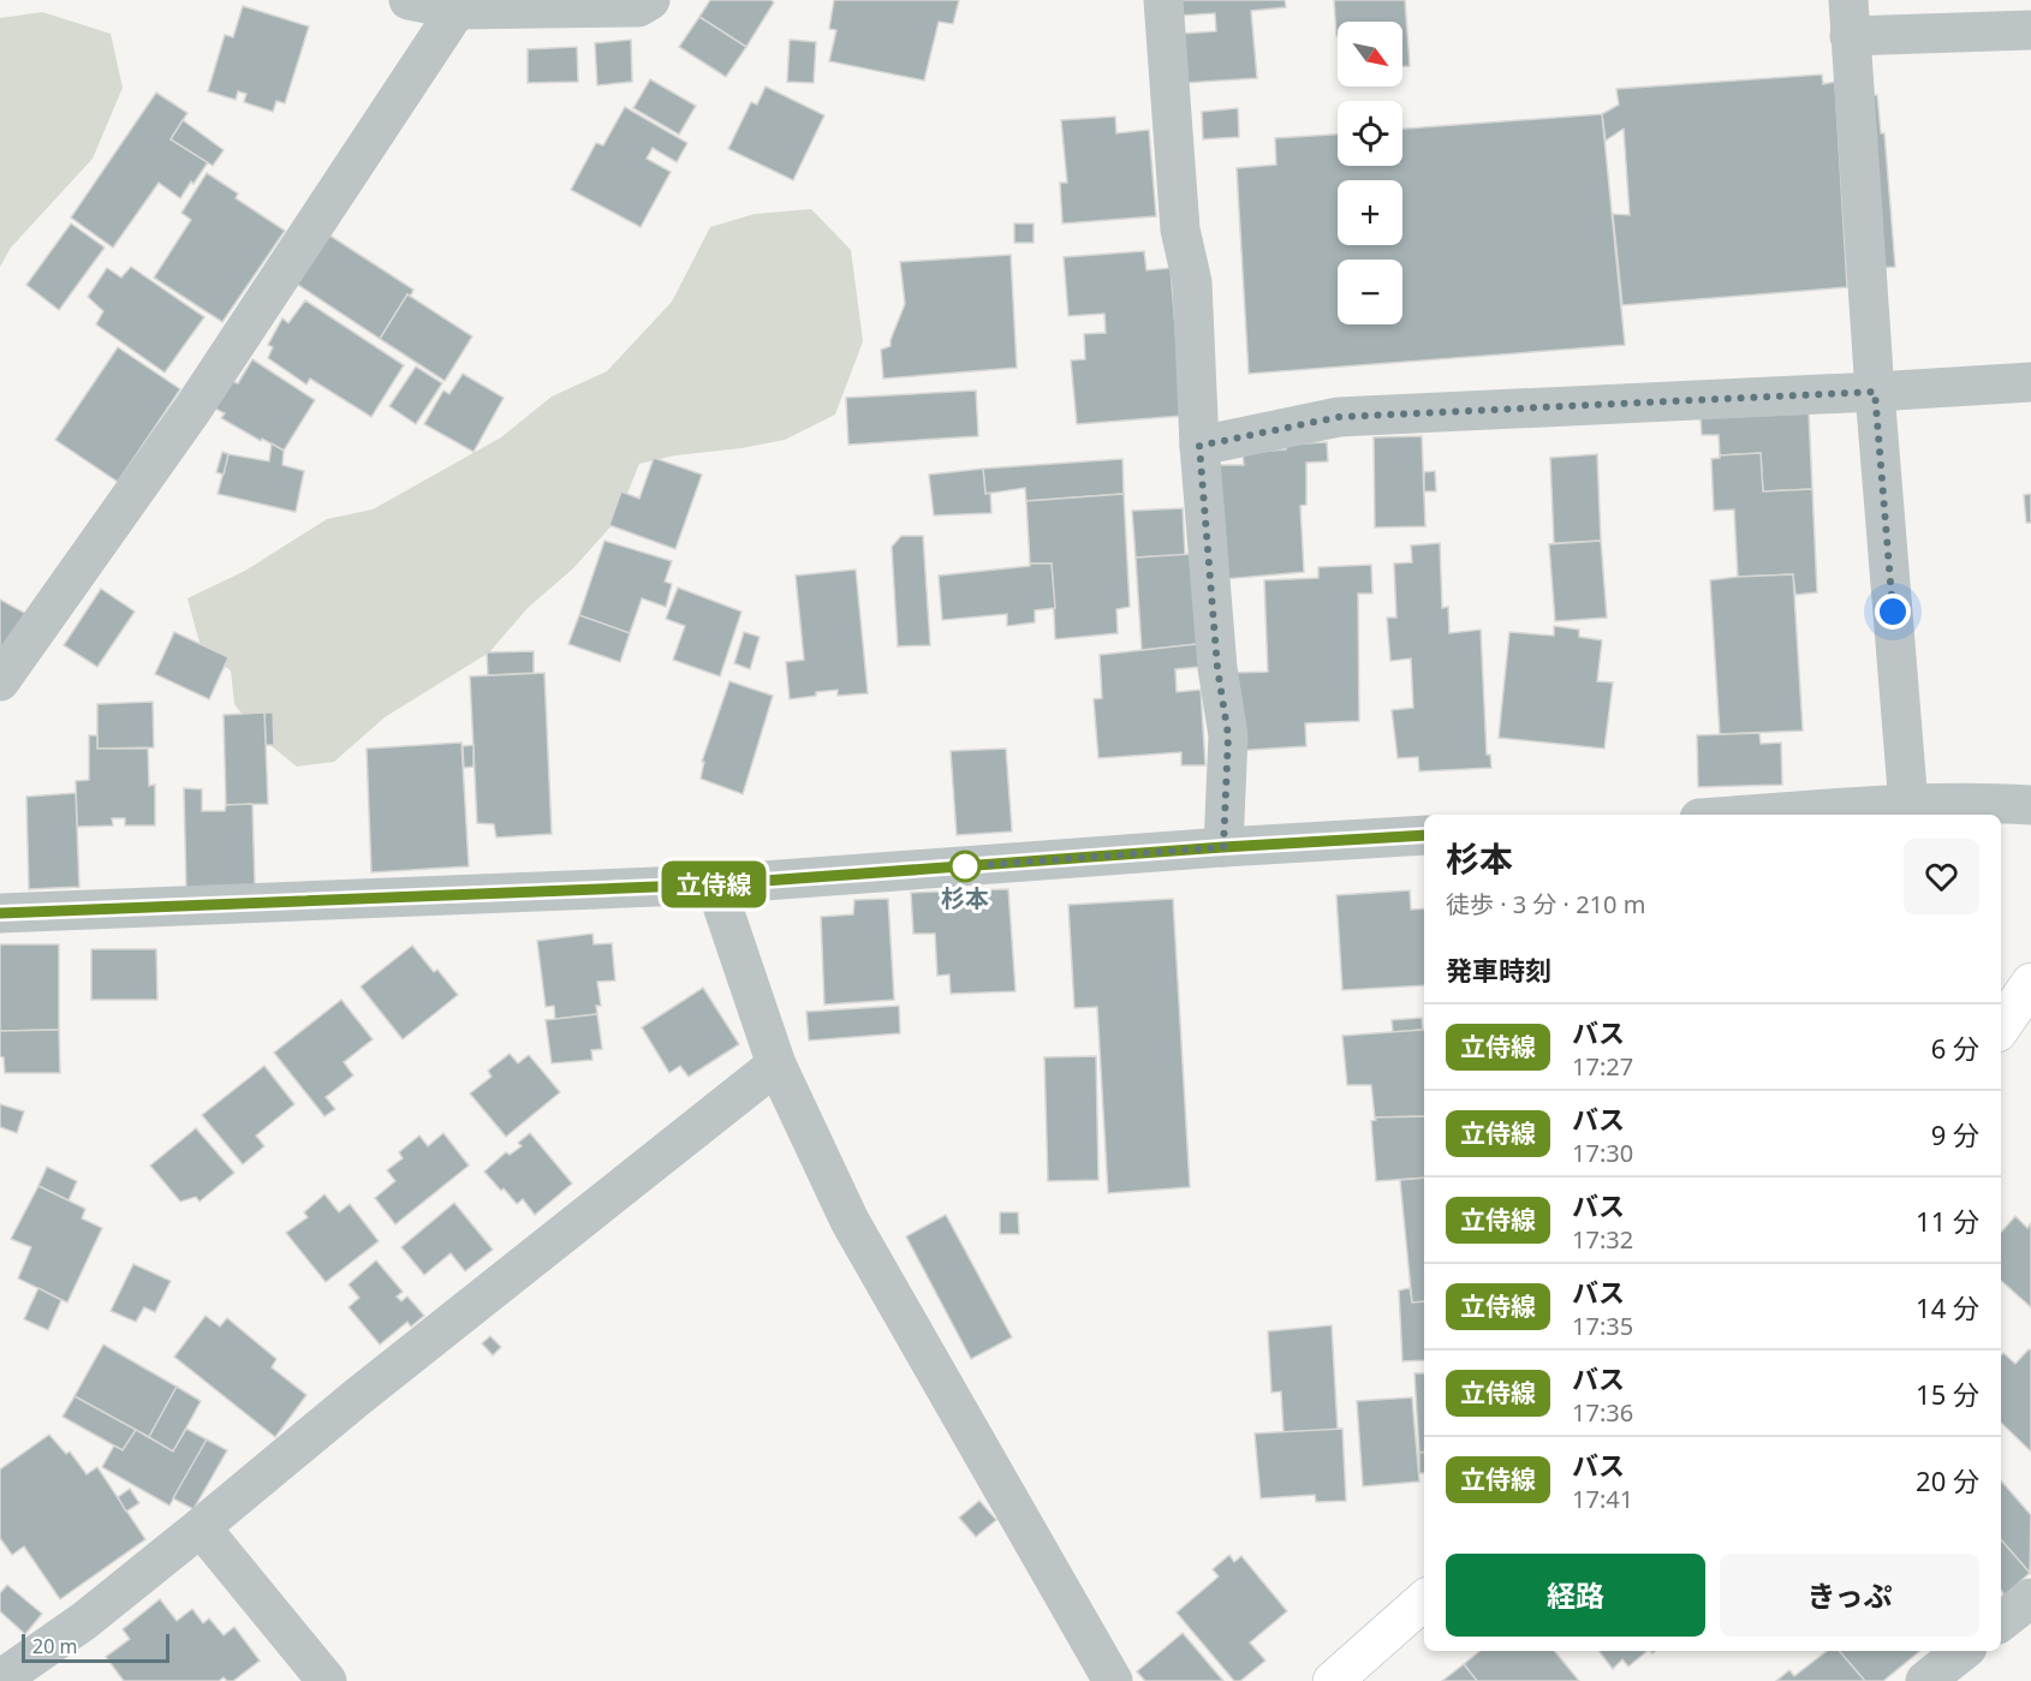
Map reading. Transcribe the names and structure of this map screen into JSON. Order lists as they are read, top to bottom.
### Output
{
  "places": ["杉本"],
  "lines": ["bus line 立侍線"],
  "scale_bar": "20 m",
  "north": "bottom right",
  "page": {
    "on_map": "立侍線",
    "map_buttons": ["+", "−"],
    "heading": [
      ["杉本", "徒歩 · 3 分 · 210 m"],
      "発車時刻"
    ],
    "list": [
      {
        "mark": "立侍線",
        "name": "バス",
        "note": "17:27",
        "value": "6 分"
      },
      {
        "mark": "立侍線",
        "name": "バス",
        "note": "17:30",
        "value": "9 分"
      },
      {
        "mark": "立侍線",
        "name": "バス",
        "note": "17:32",
        "value": "11 分"
      },
      {
        "mark": "立侍線",
        "name": "バス",
        "note": "17:35",
        "value": "14 分"
      },
      {
        "mark": "立侍線",
        "name": "バス",
        "note": "17:36",
        "value": "15 分"
      },
      {
        "mark": "立侍線",
        "name": "バス",
        "note": "17:41",
        "value": "20 分"
      }
    ],
    "buttons": ["経路", "きっぷ"],
    "scale": "20 m"
  }
}
